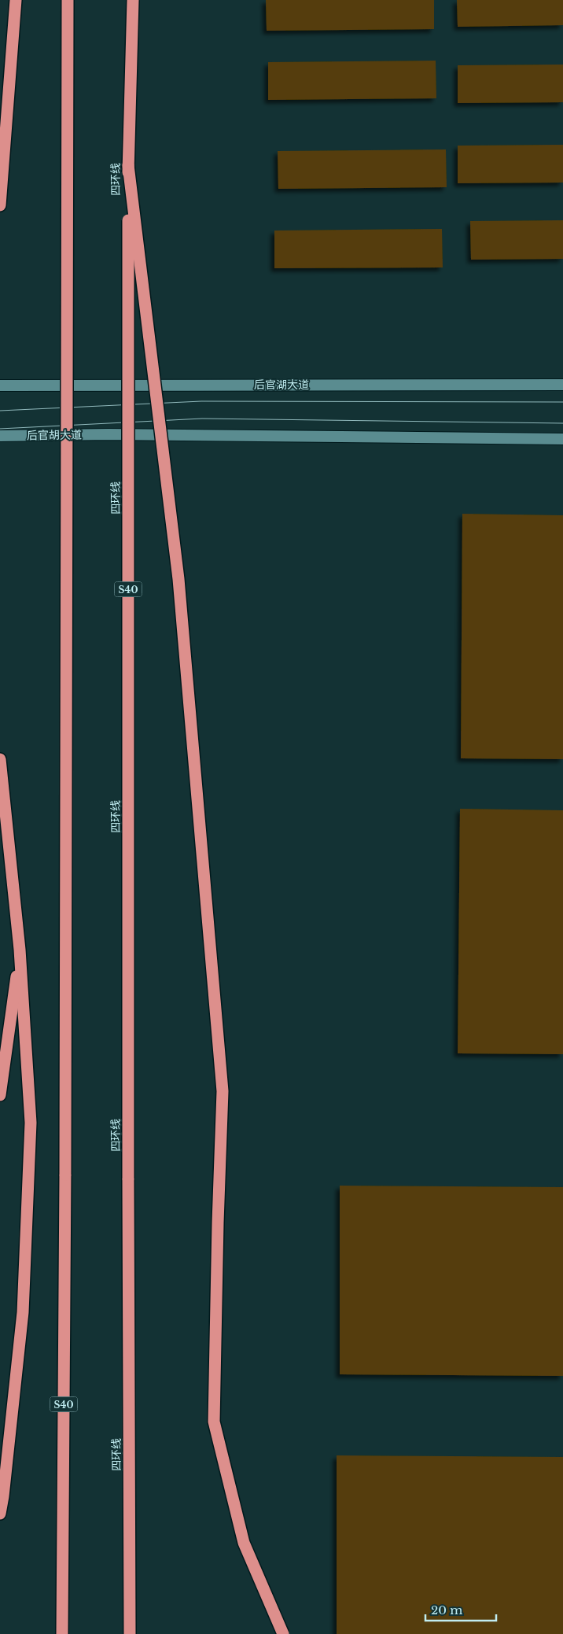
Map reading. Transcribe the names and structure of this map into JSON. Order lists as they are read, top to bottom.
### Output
{
  "streets": {
    "highway": ["四环线", "S40"],
    "main road": ["后官湖大道", "后官胡大道"]
  },
  "scale_bar": "20 m"
}
